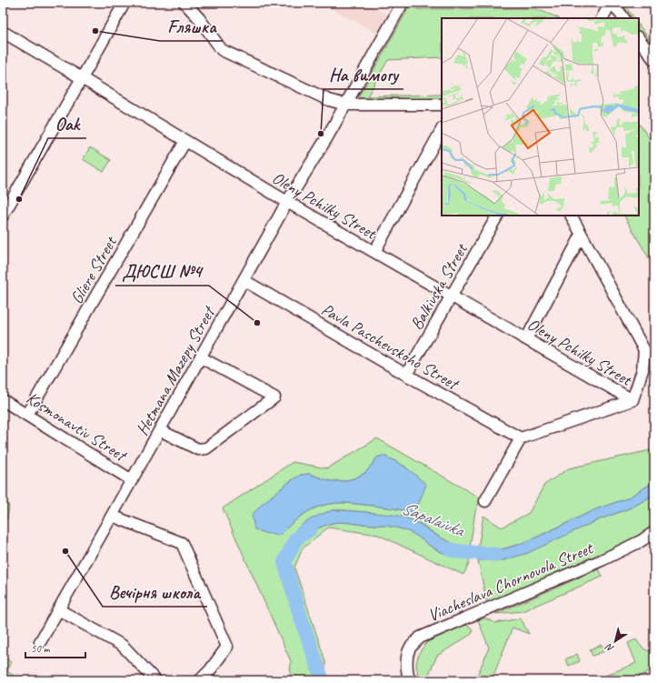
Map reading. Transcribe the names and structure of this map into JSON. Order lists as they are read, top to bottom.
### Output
{
  "streets": {
    "street": [
      "Oleny Pchilky Street",
      "Gliere Street",
      "Balkivska Street",
      "Pavla Paschevskoho Street",
      "Hetmana Mazepy Street",
      "Kosmonavtiv Street",
      "Viacheslava Chornovola Street"
    ]
  },
  "crossings": [
    ["Oleny Pchilky Street", "Gliere Street"],
    ["Oleny Pchilky Street", "Balkivska Street"],
    ["Oleny Pchilky Street", "Hetmana Mazepy Street"],
    ["Gliere Street", "Kosmonavtiv Street"],
    ["Balkivska Street", "Pavla Paschevskoho Street"],
    ["Pavla Paschevskoho Street", "Hetmana Mazepy Street"],
    ["Hetmana Mazepy Street", "Kosmonavtiv Street"]
  ],
  "water": ["Sapalaivka"],
  "places": [
    "Fляшка",
    "На вимогу",
    "Oak",
    "ДЮСШ №4",
    "Вечірня школа"
  ],
  "scale_bar": "50 m",
  "north": "bottom left"
}
